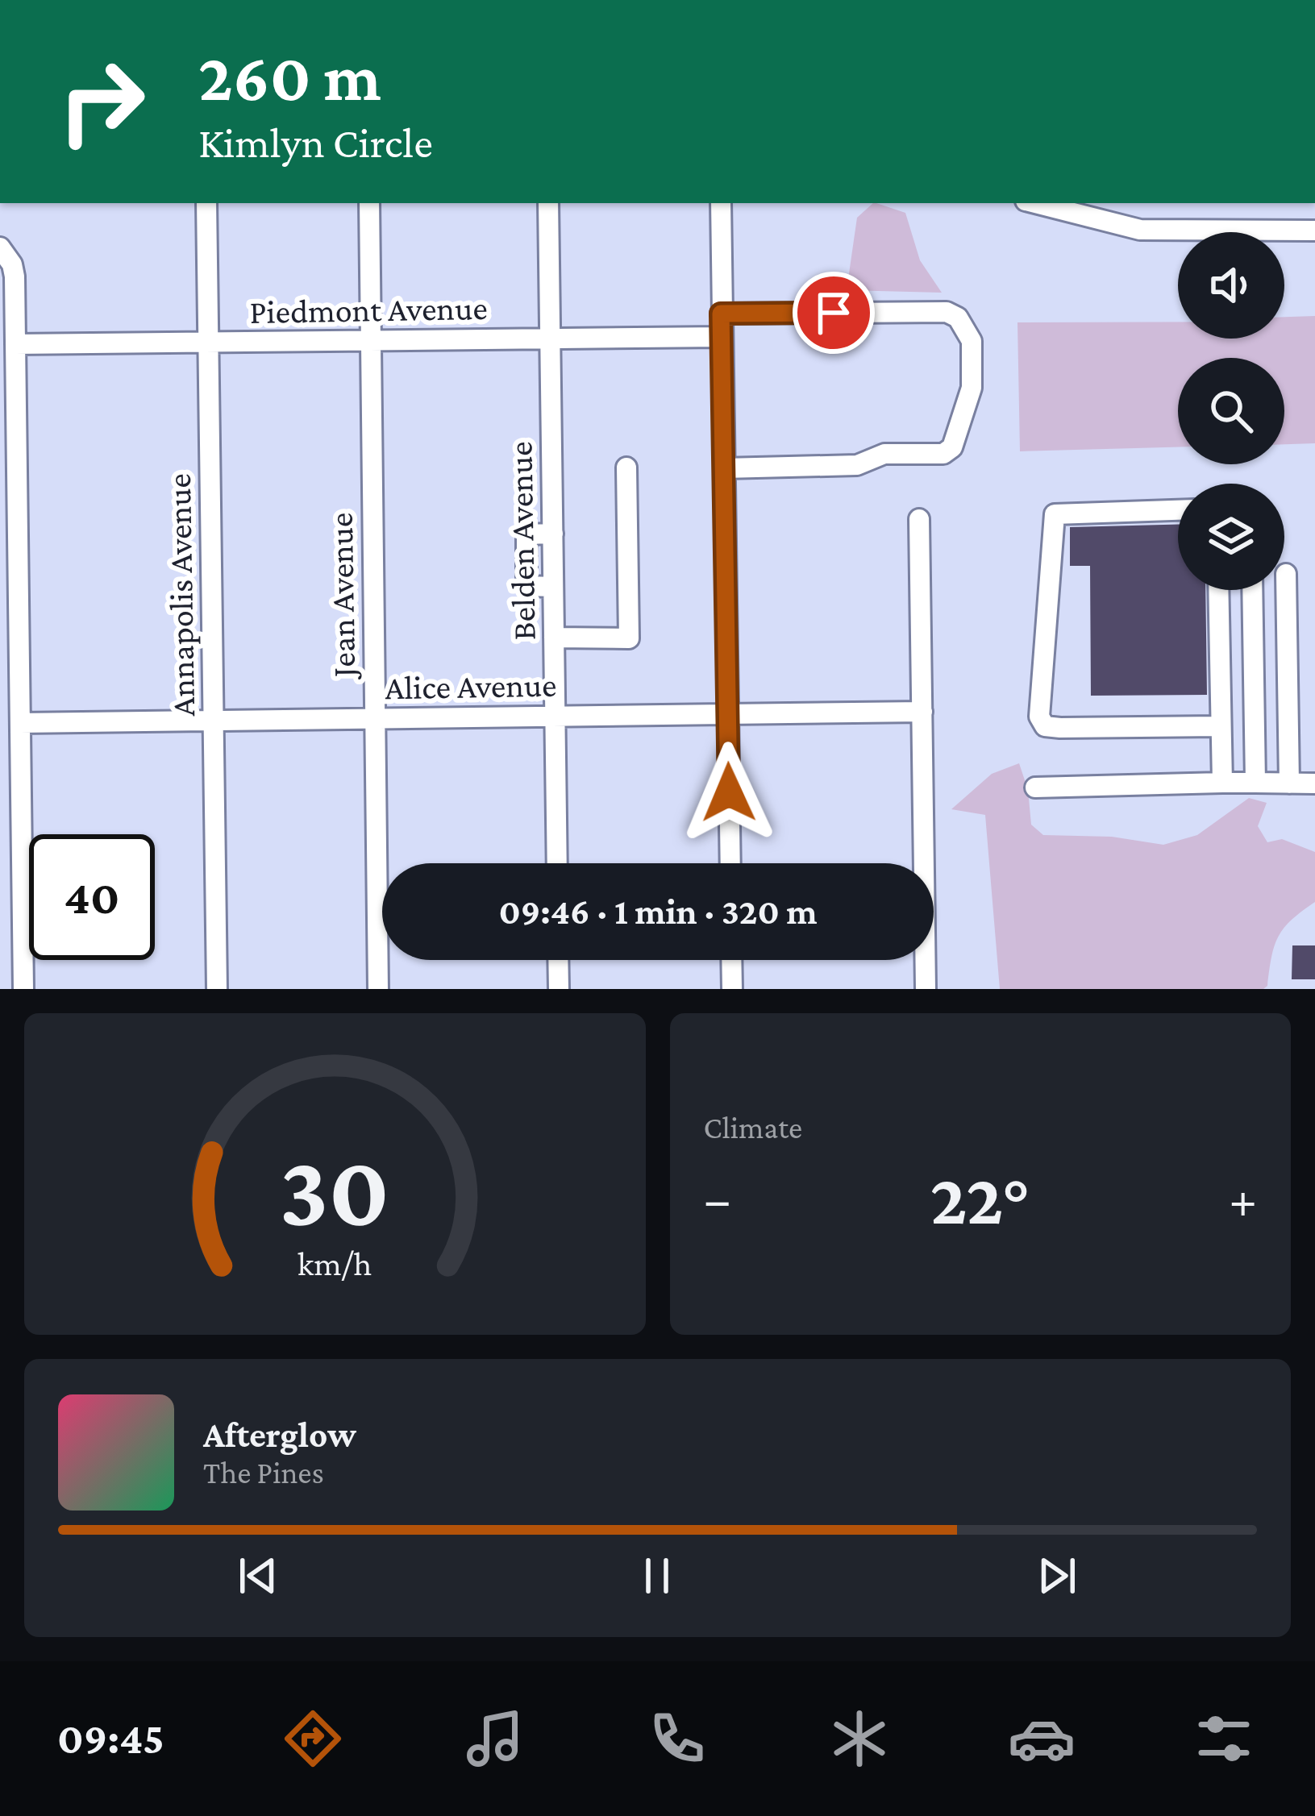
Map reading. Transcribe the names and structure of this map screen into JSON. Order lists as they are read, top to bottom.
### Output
{
  "streets": {
    "street": [
      "Piedmont Avenue",
      "Belden Avenue",
      "Annapolis Avenue",
      "Jean Avenue",
      "Alice Avenue"
    ]
  },
  "crossings": [
    ["Piedmont Avenue", "Belden Avenue"],
    ["Piedmont Avenue", "Annapolis Avenue"],
    ["Piedmont Avenue", "Jean Avenue"],
    ["Belden Avenue", "Alice Avenue"],
    ["Annapolis Avenue", "Alice Avenue"],
    ["Jean Avenue", "Alice Avenue"]
  ],
  "page": {
    "turn": ["260 m", "Kimlyn Circle"],
    "limit": "40",
    "trip": "09:46 · 1 min · 320 m",
    "tile": "Climate",
    "heat": ["−", "22°", "+"],
    "song": ["Afterglow", "The Pines"],
    "tabs": "09:45",
    "gauge": ["30", "km/h"]
  }
}
